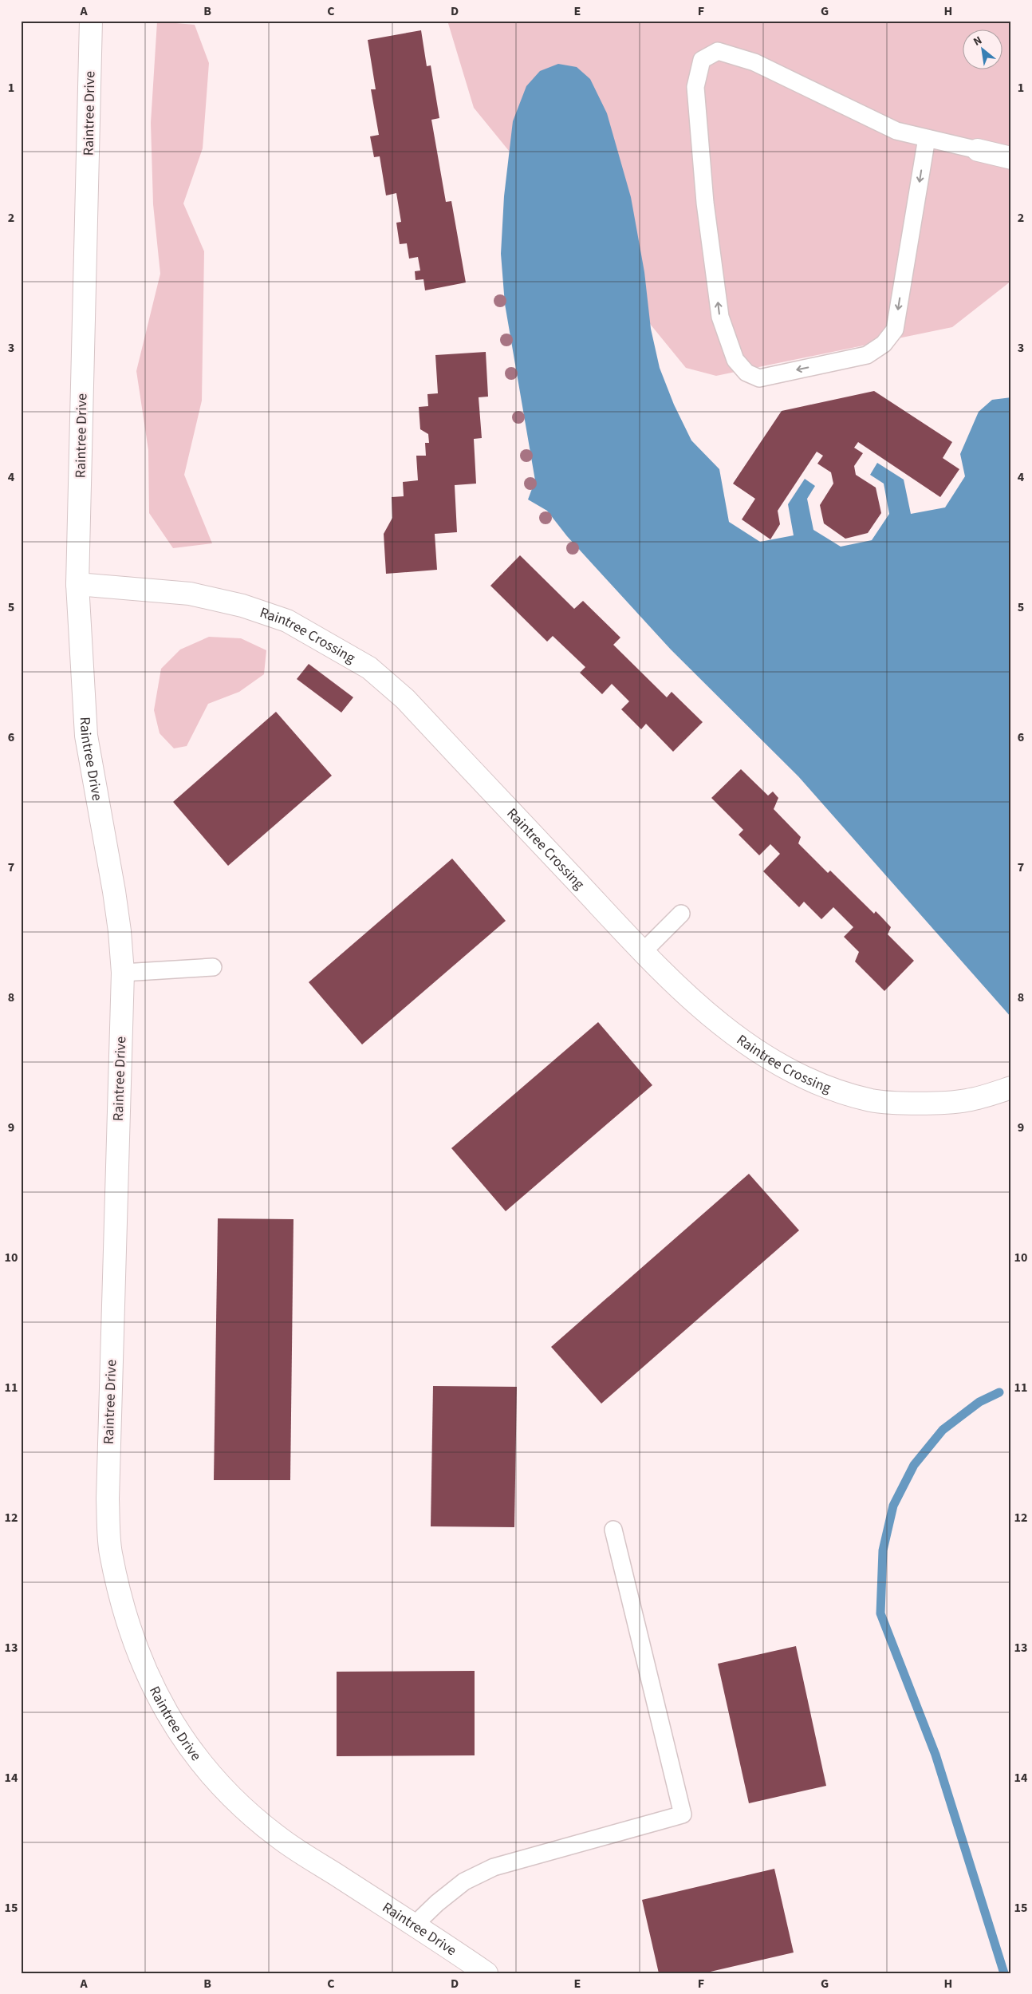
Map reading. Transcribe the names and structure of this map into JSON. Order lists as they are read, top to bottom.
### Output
{
  "streets": {
    "street": ["Raintree Drive", "Raintree Crossing"]
  },
  "crossings": [
    ["Raintree Drive", "Raintree Crossing"]
  ],
  "north": "top left",
  "grid": {
    "columns": [
      "A",
      "B",
      "C",
      "D",
      "E",
      "F",
      "G",
      "H"
    ],
    "rows": [
      "1",
      "2",
      "3",
      "4",
      "5",
      "6",
      "7",
      "8",
      "9",
      "10",
      "11",
      "12",
      "13",
      "14",
      "15"
    ]
  }
}
